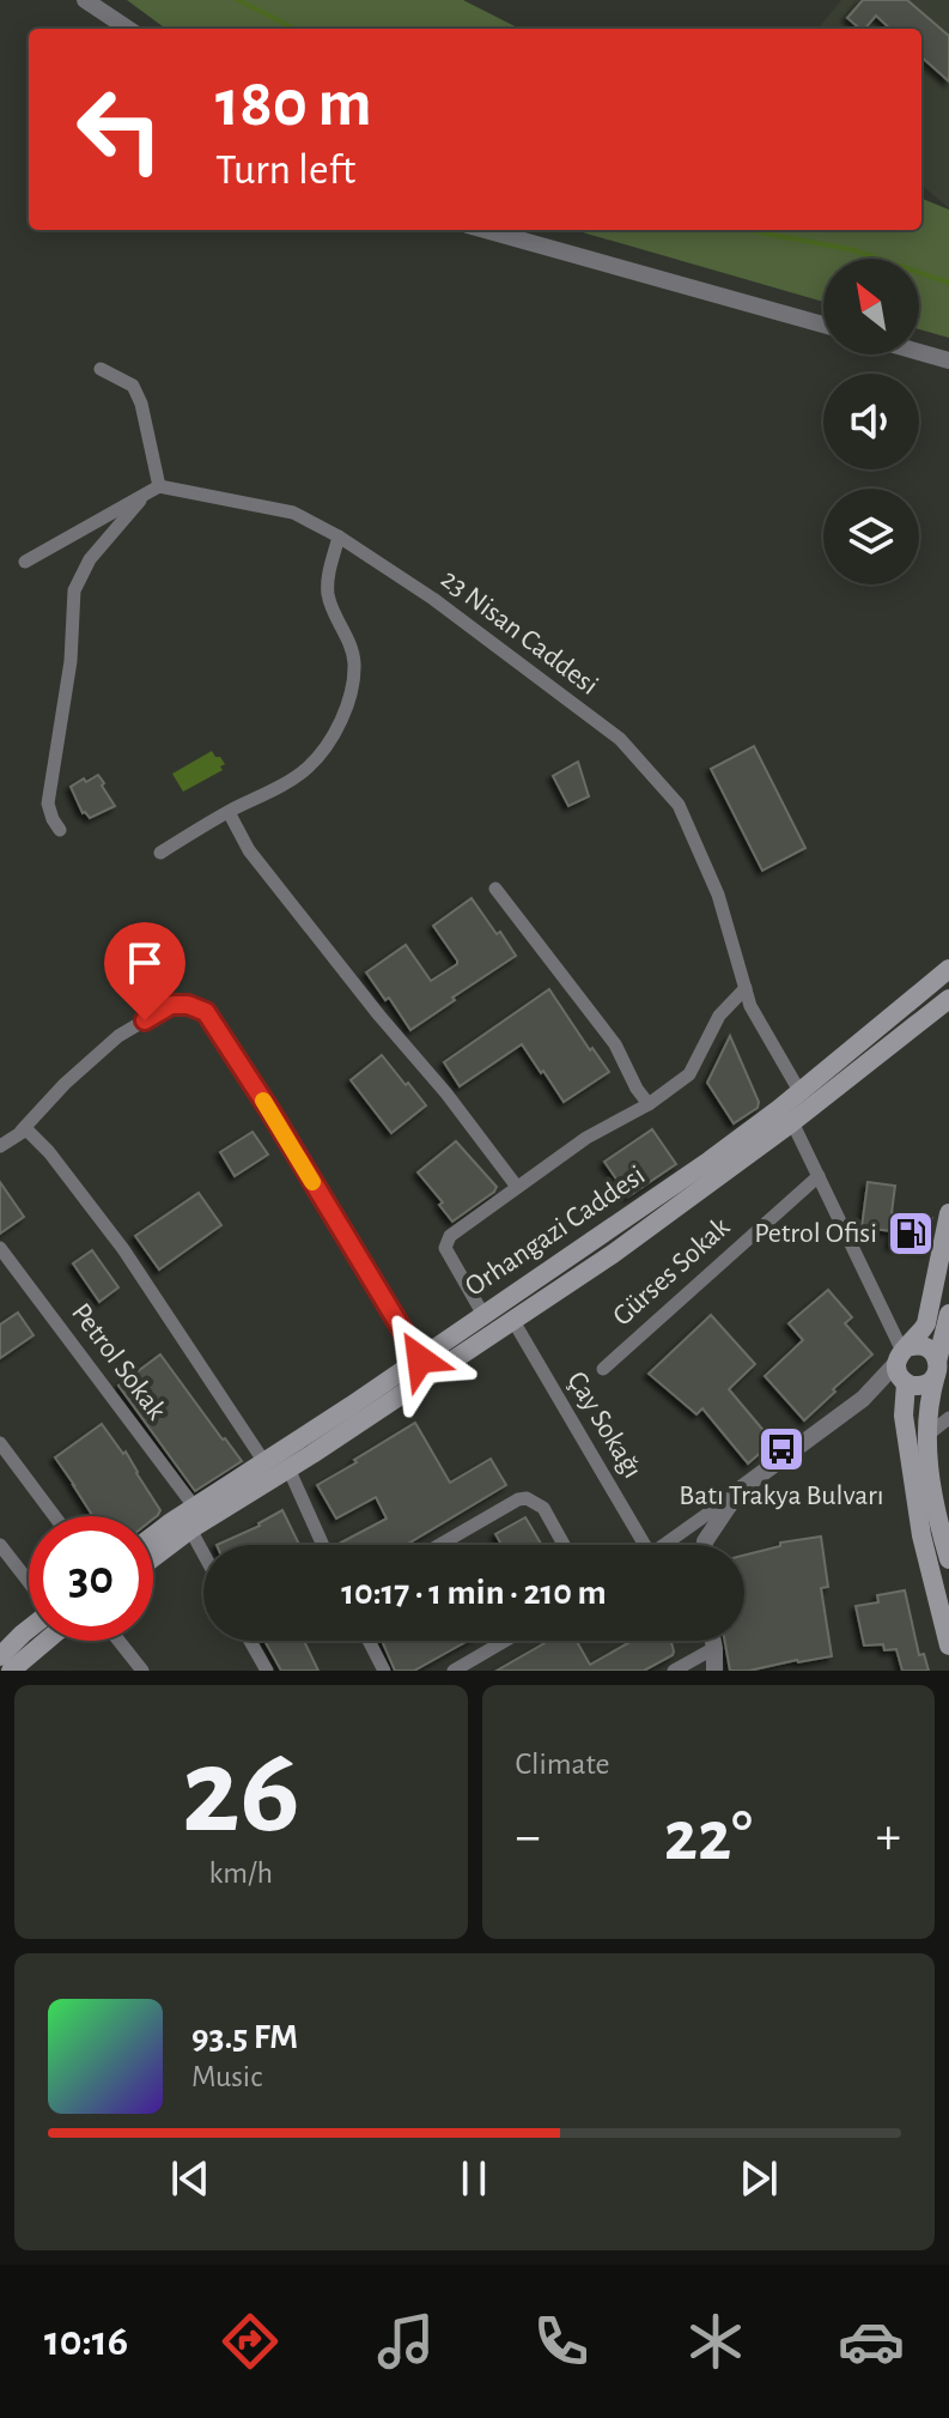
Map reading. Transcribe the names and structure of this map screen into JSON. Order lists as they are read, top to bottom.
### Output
{
  "streets": {
    "main road": ["Orhangazi Caddesi"],
    "street": [
      "23 Nisan Caddesi",
      "Gürses Sokak",
      "Petrol Sokak",
      "Çay Sokağı"
    ]
  },
  "crossings": [
    ["23 Nisan Caddesi", "Orhangazi Caddesi"],
    ["Orhangazi Caddesi", "Petrol Sokak"],
    ["Orhangazi Caddesi", "Çay Sokağı"]
  ],
  "places": {
    "fuel station": ["Petrol Ofisi"],
    "bus stop": ["Batı Trakya Bulvarı"]
  },
  "north": "top left",
  "page": {
    "turn": ["180 m", "Turn left"],
    "limit": "30",
    "trip": "10:17 · 1 min · 210 m",
    "tile": [
      ["26", "km/h"],
      "Climate"
    ],
    "heat": ["−", "22°", "+"],
    "song": ["93.5 FM", "Music"],
    "tabs": "10:16"
  }
}
